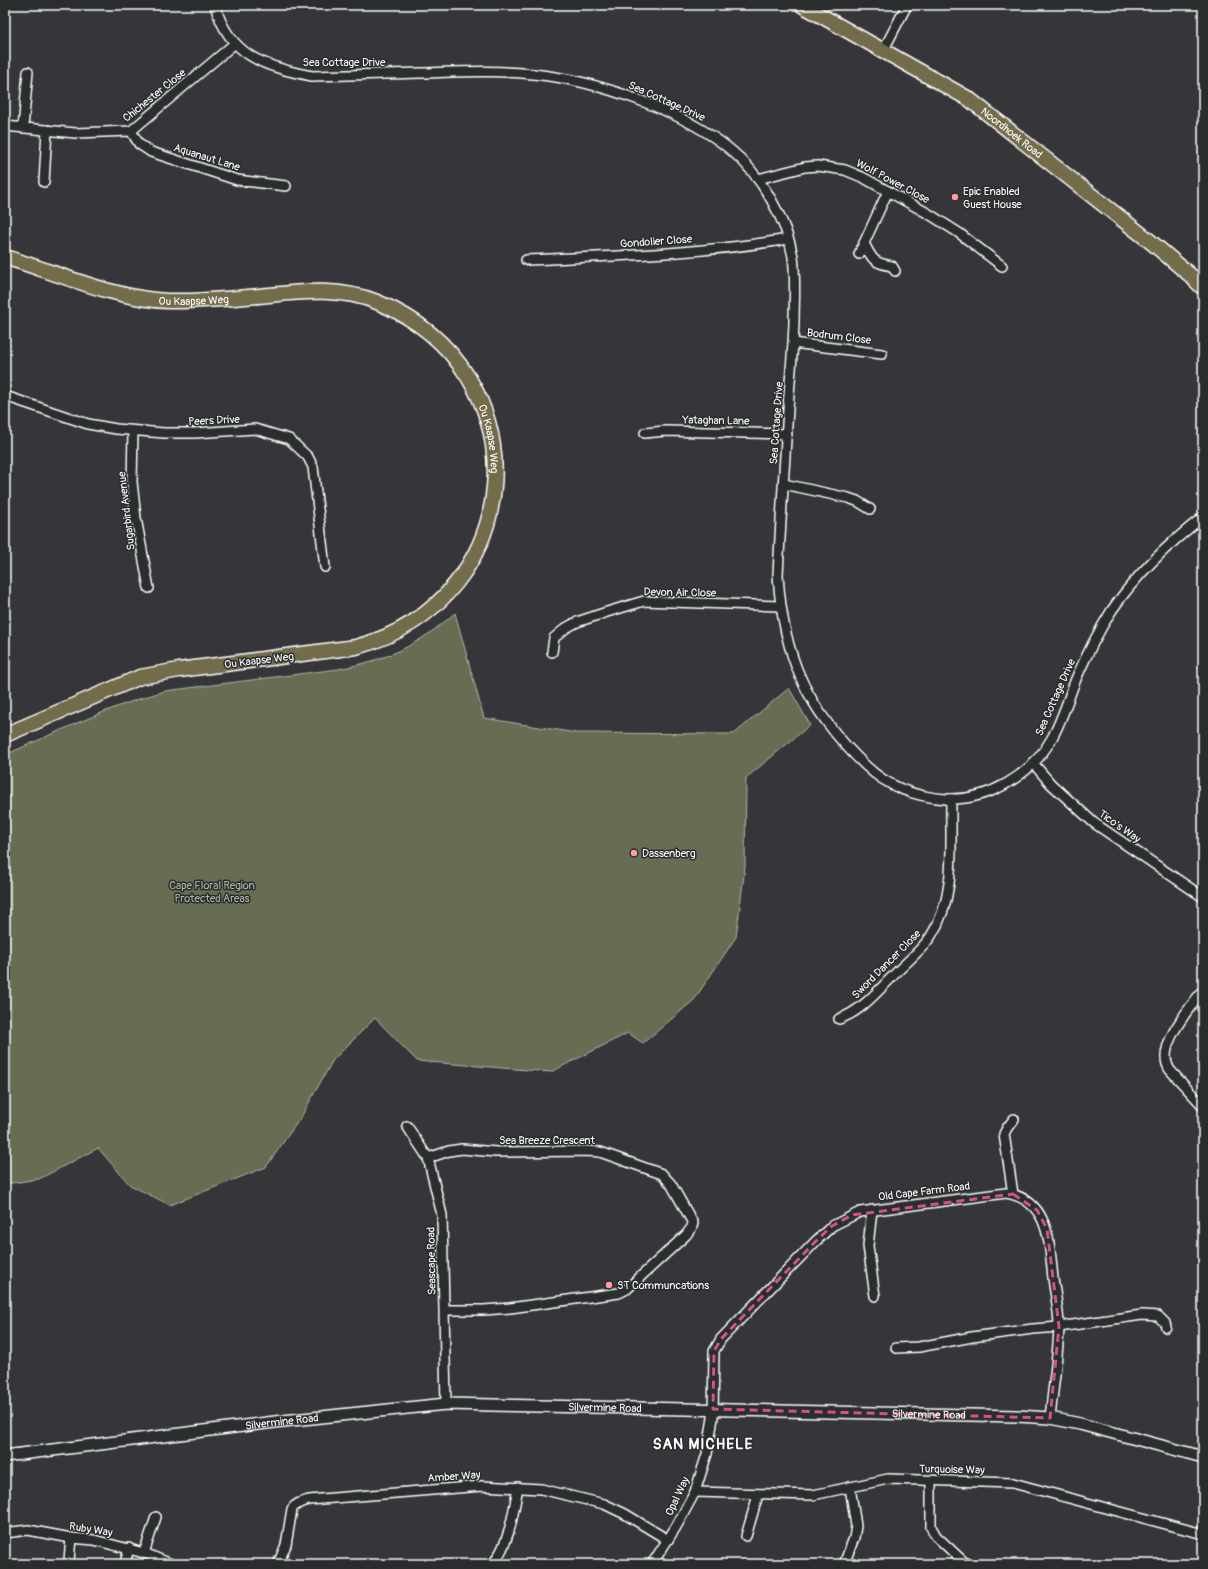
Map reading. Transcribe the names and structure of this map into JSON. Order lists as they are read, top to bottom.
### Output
{
  "streets": {
    "main road": ["Noordhoek Road", "Ou Kaapse Weg"],
    "street": [
      "Sea Cottage Drive",
      "Chichester Close",
      "Aquanaut Lane",
      "Wolf Power Close",
      "Gondolier Close",
      "Bodrum Close",
      "Peers Drive",
      "Yataghan Lane",
      "Sugarbird Avenue",
      "Devon Air Close",
      "Tico's Way",
      "Sword Dancer Close",
      "Sea Breeze Crescent",
      "Old Cape Farm Road",
      "Seascape Road",
      "Silvermine Road",
      "Turquoise Way",
      "Amber Way",
      "Opal Way",
      "Ruby Way"
    ]
  },
  "crossings": [
    ["Sea Cottage Drive", "Chichester Close"],
    ["Sea Cottage Drive", "Wolf Power Close"],
    ["Sea Cottage Drive", "Gondolier Close"],
    ["Sea Cottage Drive", "Bodrum Close"],
    ["Sea Cottage Drive", "Yataghan Lane"],
    ["Sea Cottage Drive", "Devon Air Close"],
    ["Sea Cottage Drive", "Tico's Way"],
    ["Sea Cottage Drive", "Sword Dancer Close"],
    ["Chichester Close", "Aquanaut Lane"],
    ["Peers Drive", "Sugarbird Avenue"],
    ["Sea Breeze Crescent", "Seascape Road"],
    ["Old Cape Farm Road", "Silvermine Road"],
    ["Old Cape Farm Road", "Opal Way"],
    ["Seascape Road", "Silvermine Road"],
    ["Silvermine Road", "Opal Way"],
    ["Turquoise Way", "Opal Way"],
    ["Amber Way", "Opal Way"]
  ],
  "districts": ["SAN MICHELE"],
  "parks": ["Cape Floral Region Protected Areas"],
  "places": ["Epic Enabled Guest House", "Dassenberg", "ST Communcations"]
}
